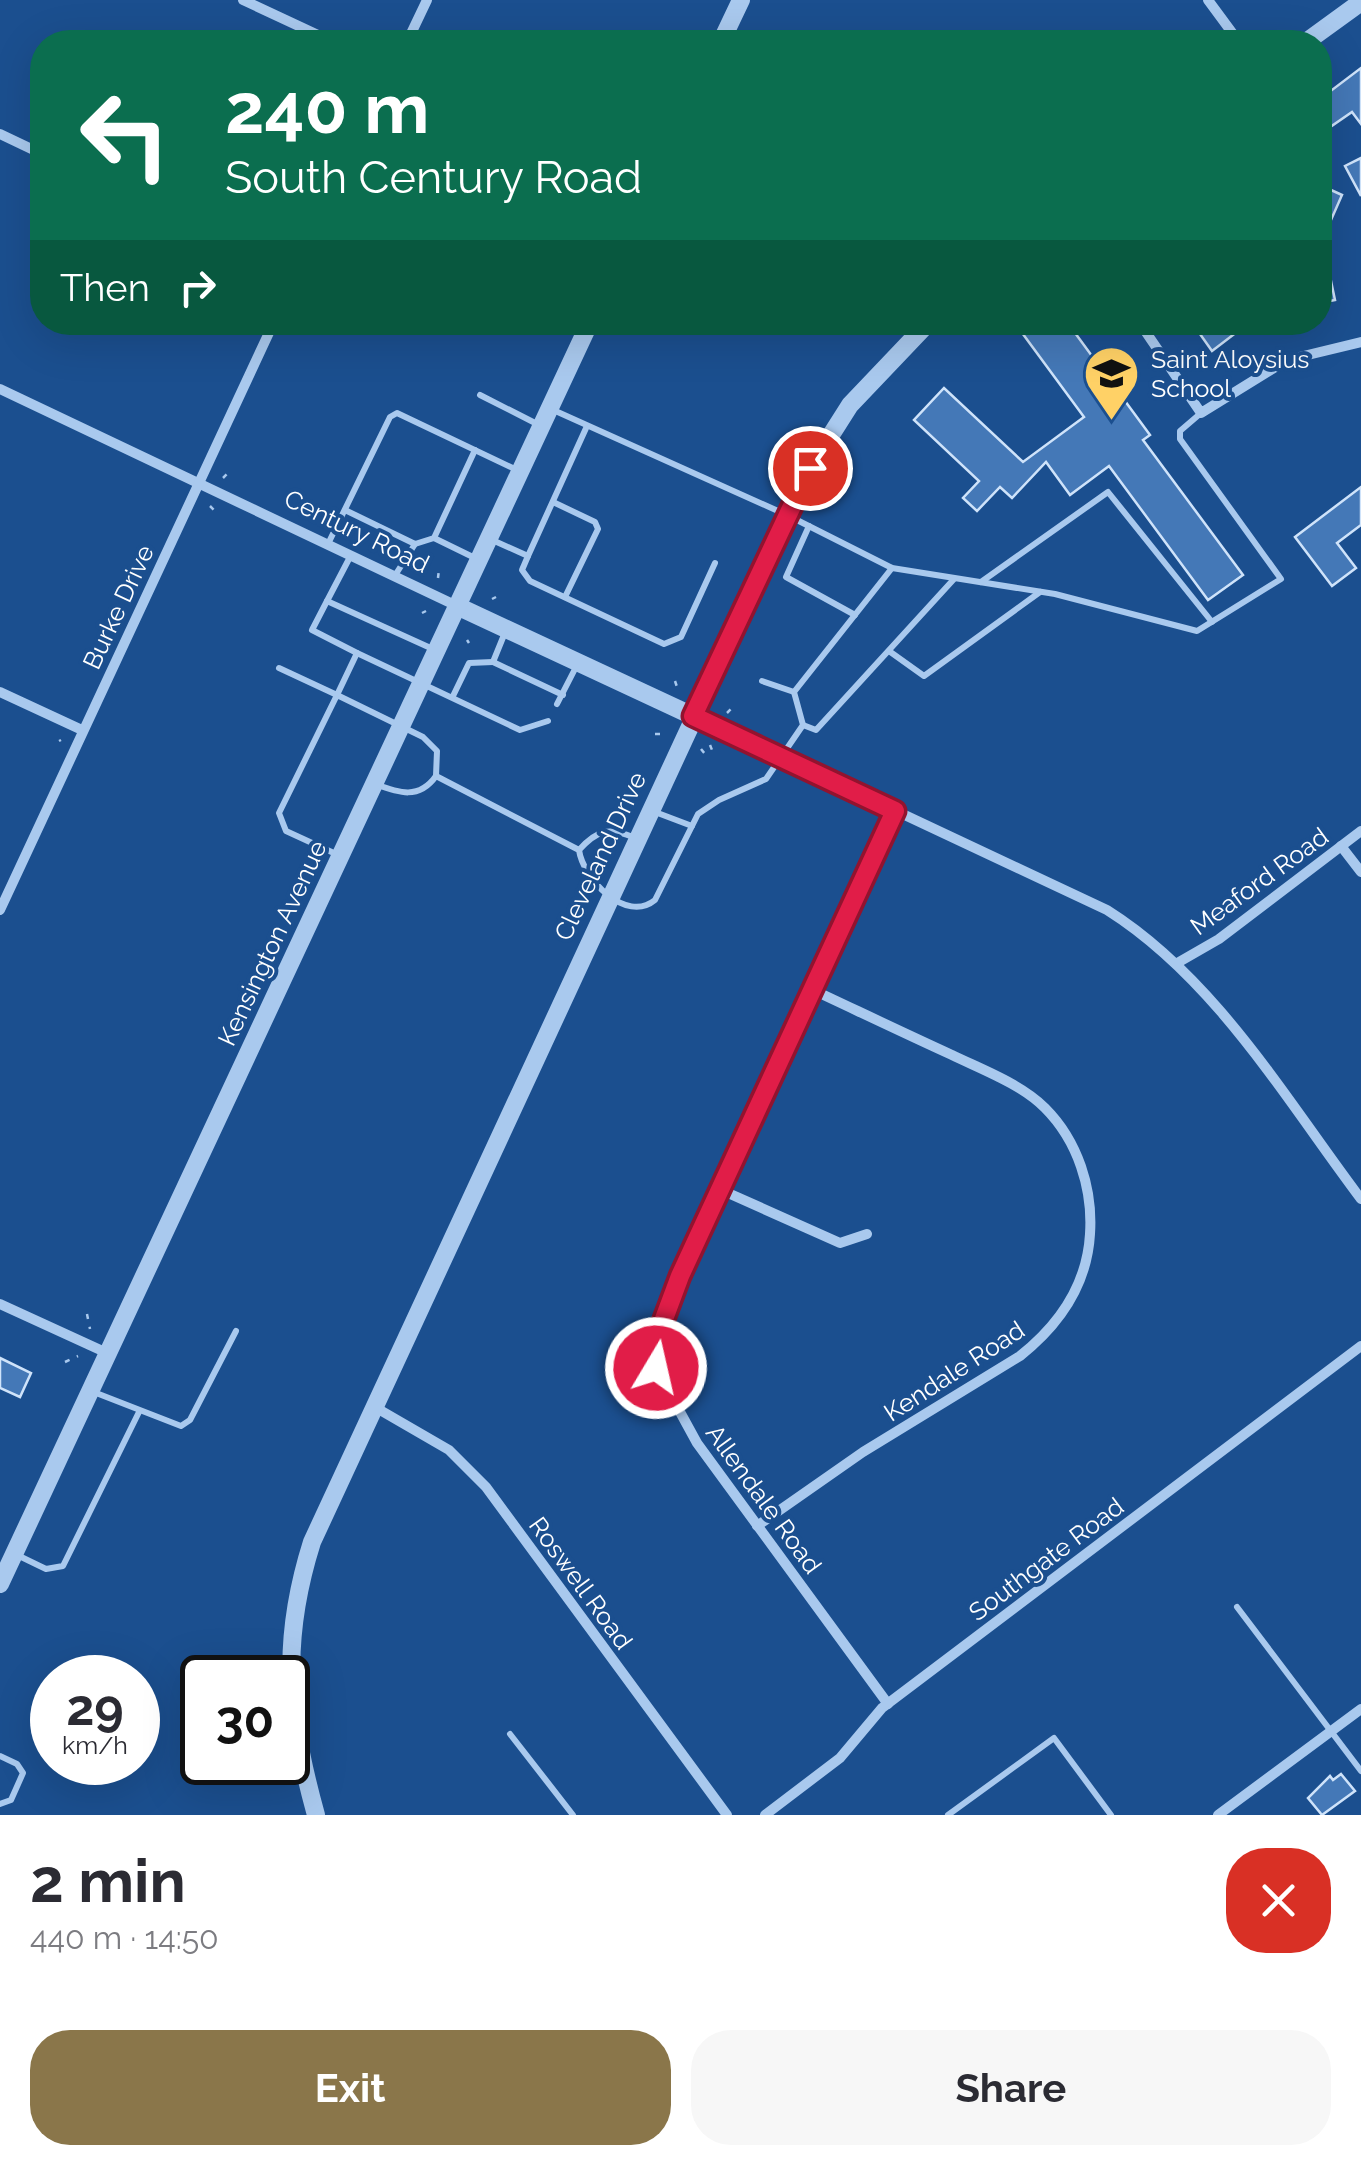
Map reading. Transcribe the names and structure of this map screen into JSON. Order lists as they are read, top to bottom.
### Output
{
  "streets": {
    "street": [
      "Century Road",
      "Burke Drive",
      "Cleveland Drive",
      "Meaford Road",
      "Kensington Avenue",
      "Kendale Road",
      "Allendale Road",
      "Southgate Road",
      "Roswell Road"
    ]
  },
  "crossings": [
    ["Century Road", "Burke Drive"],
    ["Century Road", "Cleveland Drive"],
    ["Century Road", "Kensington Avenue"],
    ["Cleveland Drive", "Roswell Road"],
    ["Kendale Road", "Allendale Road"],
    ["Allendale Road", "Southgate Road"]
  ],
  "places": {
    "school or university": ["Saint Aloysius School"]
  },
  "page": {
    "turn": ["240 m", "South Century Road"],
    "then": "Then",
    "speed": "29 km/h",
    "limit": "30",
    "heading": ["2 min", "440 m · 14:50"],
    "buttons": ["Exit", "Share"]
  }
}
